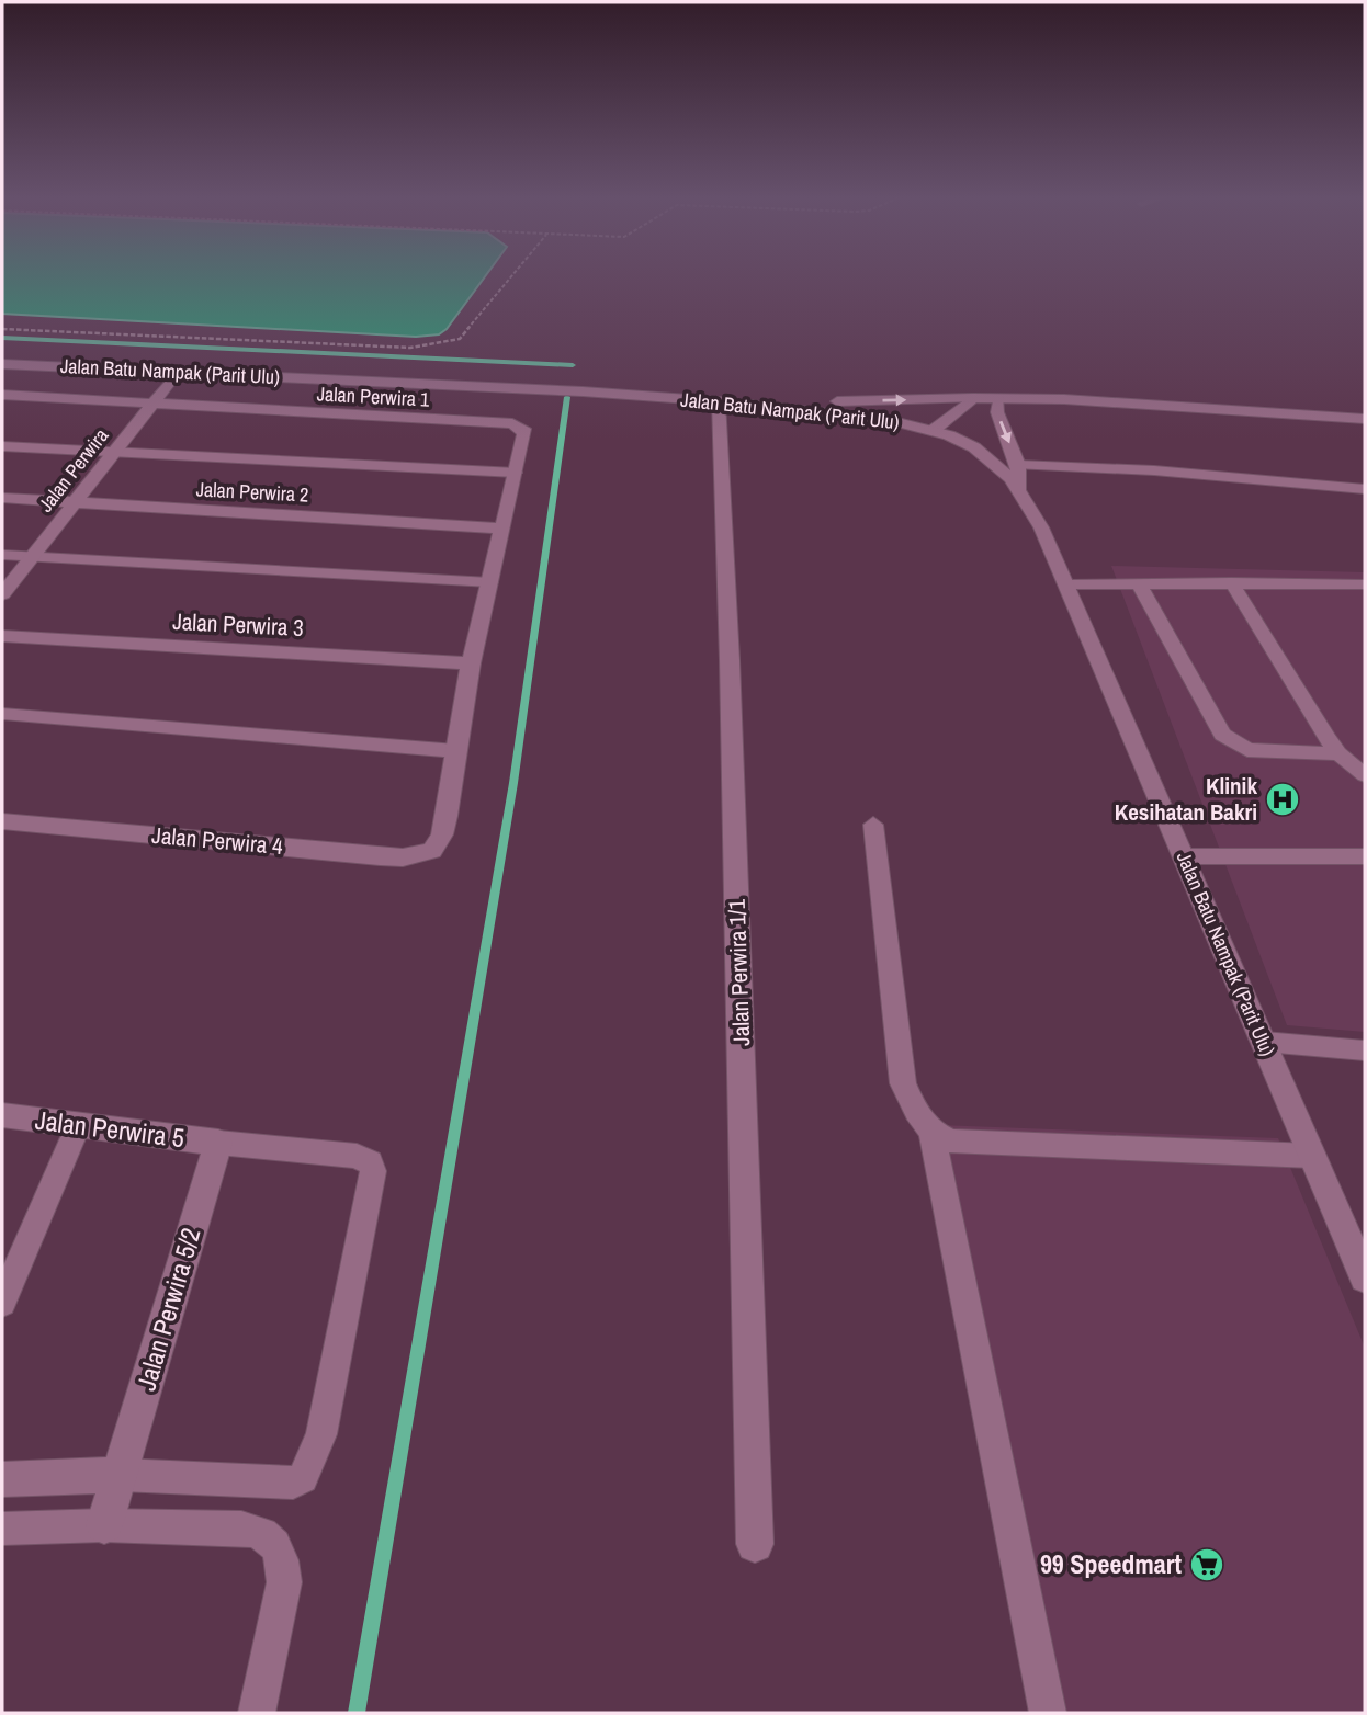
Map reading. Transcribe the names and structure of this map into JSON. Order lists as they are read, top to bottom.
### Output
{
  "streets": {
    "street": [
      "Jalan Batu Nampak (Parit Ulu)",
      "Jalan Perwira 1",
      "Jalan Perwira",
      "Jalan Perwira 2",
      "Jalan Perwira 3",
      "Jalan Perwira 4",
      "Jalan Perwira 1/1",
      "Jalan Perwira 5",
      "Jalan Perwira 5/2"
    ]
  },
  "crossings": [
    ["Jalan Batu Nampak (Parit Ulu)", "Jalan Perwira"],
    ["Jalan Batu Nampak (Parit Ulu)", "Jalan Perwira 1/1"],
    ["Jalan Perwira 1", "Jalan Perwira"],
    ["Jalan Perwira", "Jalan Perwira 2"],
    ["Jalan Perwira 5", "Jalan Perwira 5/2"]
  ],
  "places": {
    "hospital": ["Klinik Kesihatan Bakri"],
    "supermarket": ["99 Speedmart"]
  }
}
